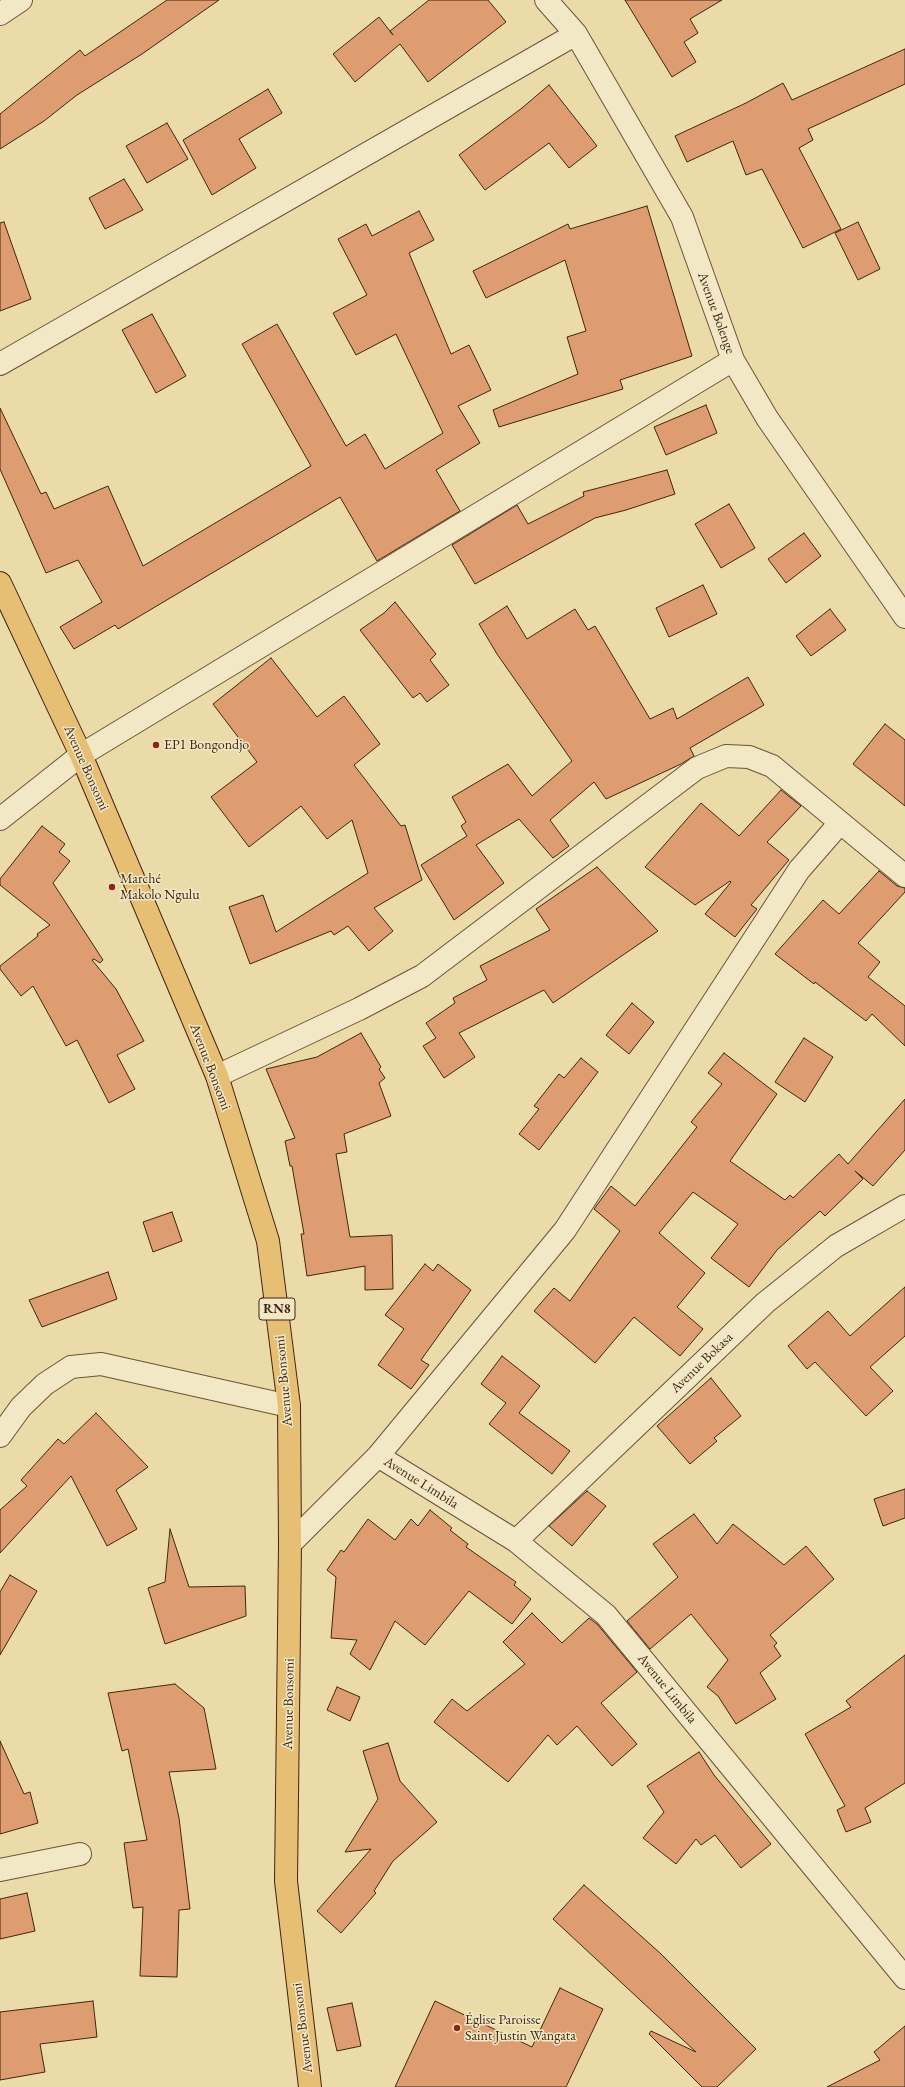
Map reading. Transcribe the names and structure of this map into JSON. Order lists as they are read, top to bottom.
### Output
{
  "streets": {
    "main road": ["Avenue Bonsomi", "RN8"],
    "street": ["Avenue Bolenge", "Avenue Bokasa", "Avenue Limbila"]
  },
  "crossings": [
    ["Avenue Bokasa", "Avenue Limbila"]
  ],
  "places": ["EP1 Bongondjo", "Marché Makolo Ngulu", "Église Paroisse Saint Justin Wangata"]
}
